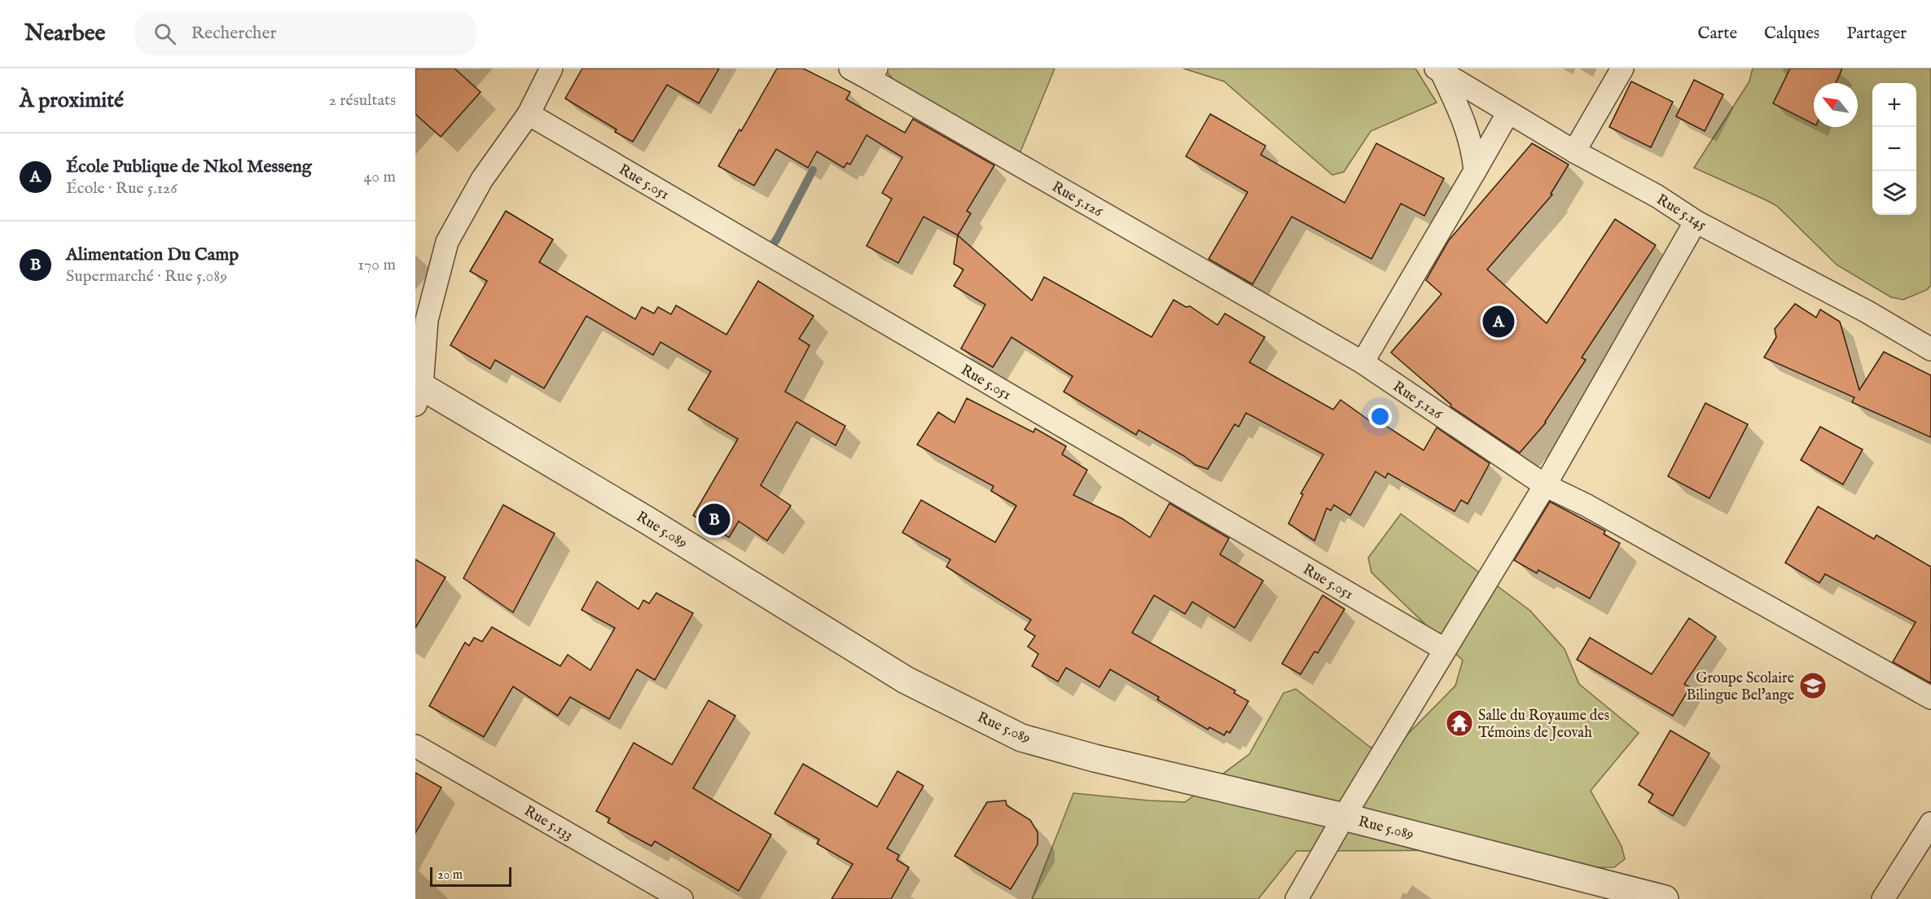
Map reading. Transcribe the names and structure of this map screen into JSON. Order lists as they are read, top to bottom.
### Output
{
  "streets": {
    "street": [
      "Rue 5.051",
      "Rue 5.126",
      "Rue 5.145",
      "Rue 5.089",
      "Rue 5.133"
    ]
  },
  "places": {
    "school or university": ["Groupe Scolaire Bilingue Bel'ange"],
    "temple": ["Salle du Royaume des Témoins de Jeovah"]
  },
  "scale_bar": "20 m",
  "north": "top left",
  "page": {
    "header": "Nearbee",
    "search": "Rechercher",
    "nav": ["Carte", "Calques", "Partager"],
    "heading": ["À proximité", "2 résultats"],
    "map_buttons": ["+", "−"],
    "list": [
      {
        "mark": "A",
        "name": "École Publique de Nkol Messeng",
        "note": "École · Rue 5.126",
        "value": "40 m"
      },
      {
        "mark": "B",
        "name": "Alimentation Du Camp",
        "note": "Supermarché · Rue 5.089",
        "value": "170 m"
      }
    ],
    "pins": ["A", "B"],
    "scale": "20 m"
  }
}
